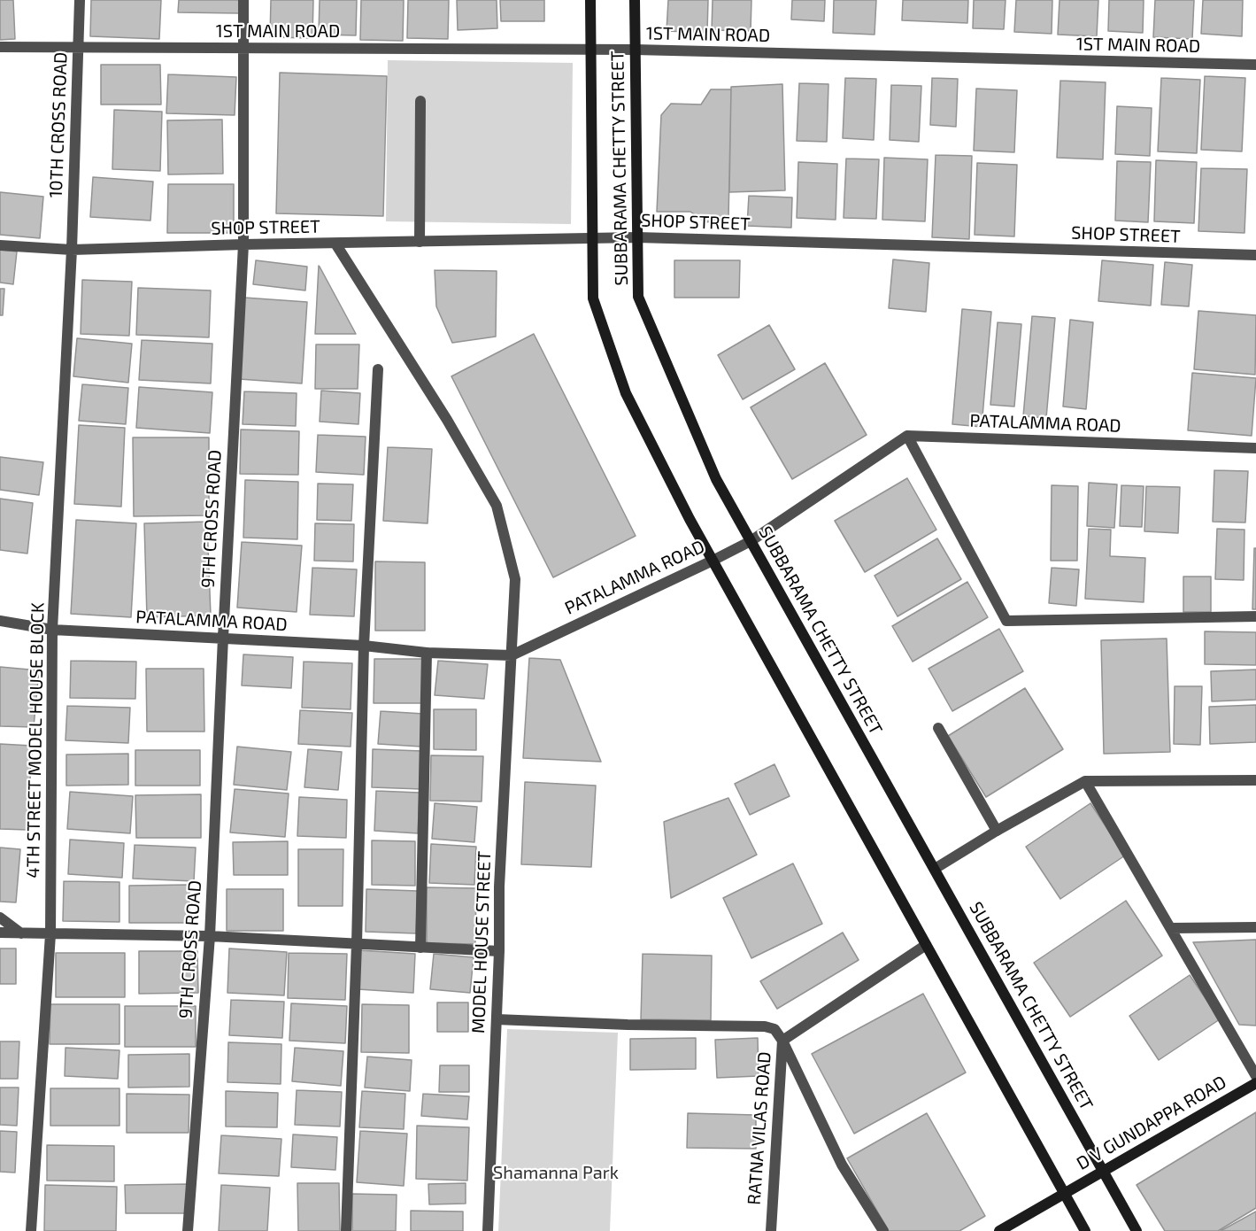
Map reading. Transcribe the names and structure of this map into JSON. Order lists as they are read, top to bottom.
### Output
{
  "streets": {
    "main road": ["SUBBARAMA CHETTY STREET", "D V GUNDAPPA ROAD"],
    "street": [
      "1ST MAIN ROAD",
      "10TH CROSS ROAD",
      "SHOP STREET",
      "PATALAMMA ROAD",
      "9TH CROSS ROAD",
      "4TH STREET MODEL HOUSE BLOCK",
      "MODEL HOUSE STREET",
      "RATNA VILAS ROAD"
    ]
  },
  "crossings": [
    ["1ST MAIN ROAD", "10TH CROSS ROAD"],
    ["1ST MAIN ROAD", "SUBBARAMA CHETTY STREET"],
    ["1ST MAIN ROAD", "9TH CROSS ROAD"],
    ["10TH CROSS ROAD", "SHOP STREET"],
    ["10TH CROSS ROAD", "4TH STREET MODEL HOUSE BLOCK"],
    ["SUBBARAMA CHETTY STREET", "SHOP STREET"],
    ["SUBBARAMA CHETTY STREET", "PATALAMMA ROAD"],
    ["SUBBARAMA CHETTY STREET", "D V GUNDAPPA ROAD"],
    ["SUBBARAMA CHETTY STREET", "RATNA VILAS ROAD"],
    ["SHOP STREET", "9TH CROSS ROAD"],
    ["SHOP STREET", "4TH STREET MODEL HOUSE BLOCK"],
    ["SHOP STREET", "MODEL HOUSE STREET"],
    ["PATALAMMA ROAD", "9TH CROSS ROAD"],
    ["PATALAMMA ROAD", "4TH STREET MODEL HOUSE BLOCK"],
    ["PATALAMMA ROAD", "MODEL HOUSE STREET"]
  ],
  "parks": ["Shamanna Park"]
}
